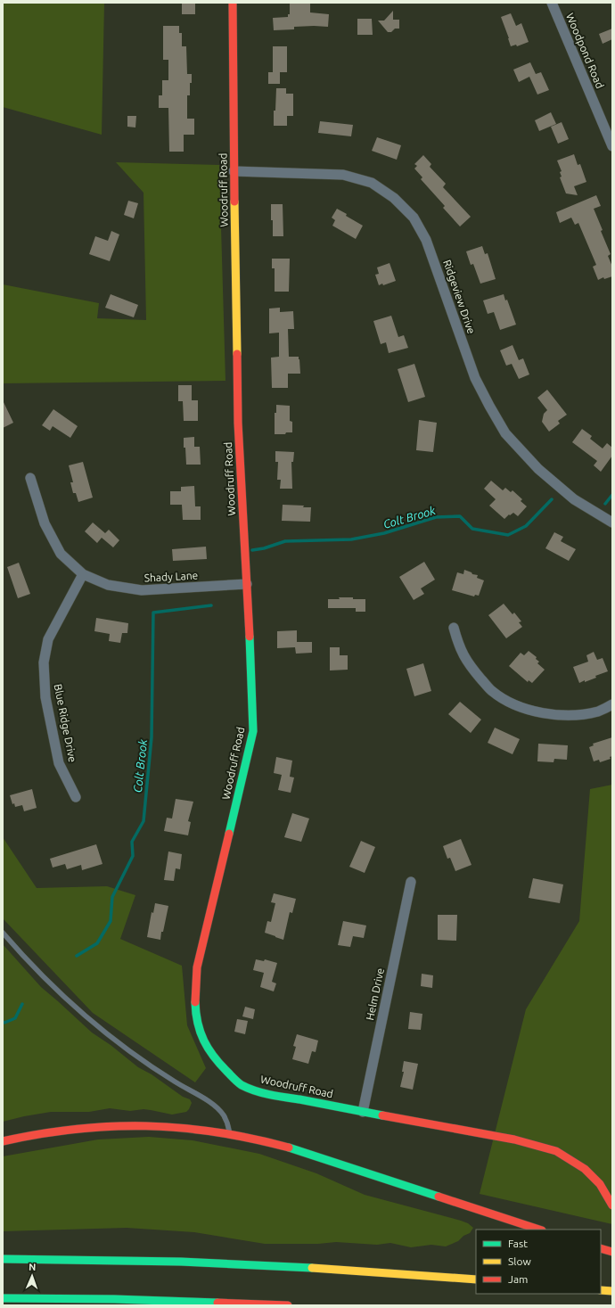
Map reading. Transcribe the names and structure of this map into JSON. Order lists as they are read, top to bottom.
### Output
{
  "streets": {
    "main road": ["Woodruff Road"],
    "street": [
      "Woodpond Road",
      "Ridgeview Drive",
      "Shady Lane",
      "Blue Ridge Drive",
      "Helm Drive"
    ]
  },
  "crossings": [
    ["Woodruff Road", "Ridgeview Drive"],
    ["Woodruff Road", "Shady Lane"],
    ["Woodruff Road", "Helm Drive"],
    ["Shady Lane", "Blue Ridge Drive"]
  ],
  "water": ["Colt Brook"],
  "legend": ["Fast", "Slow", "Jam"],
  "north": "top"
}
